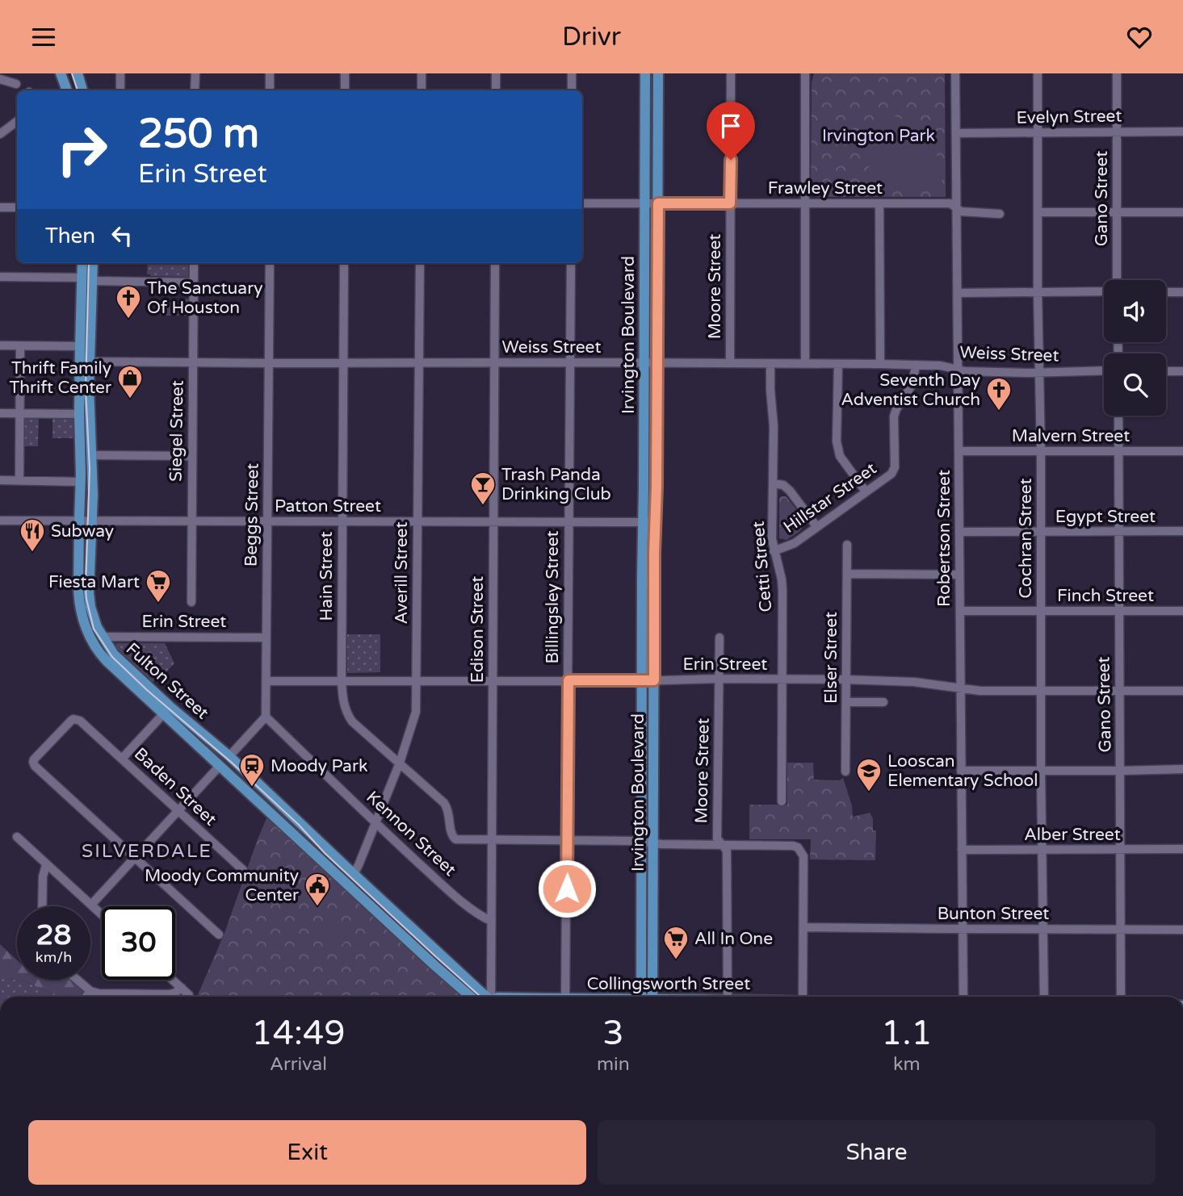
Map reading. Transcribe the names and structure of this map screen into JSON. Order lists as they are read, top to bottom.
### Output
{
  "streets": {
    "main road": ["Irvington Boulevard", "Fulton Street"],
    "street": [
      "Evelyn Street",
      "Frawley Street",
      "Gano Street",
      "Moore Street",
      "Weiss Street",
      "Siegel Street",
      "Malvern Street",
      "Hillstar Street",
      "Patton Street",
      "Beggs Street",
      "Egypt Street",
      "Robertson Street",
      "Cochran Street",
      "Cetti Street",
      "Averill Street",
      "Hain Street",
      "Finch Street",
      "Billingsley Street",
      "Erin Street",
      "Edison Street",
      "Elser Street",
      "Baden Street",
      "Kennon Street",
      "Alber Street",
      "Bunton Street"
    ]
  },
  "crossings": [
    ["Evelyn Street", "Gano Street"],
    ["Evelyn Street", "Robertson Street"],
    ["Evelyn Street", "Cochran Street"],
    ["Frawley Street", "Moore Street"],
    ["Frawley Street", "Irvington Boulevard"],
    ["Frawley Street", "Robertson Street"],
    ["Gano Street", "Malvern Street"],
    ["Gano Street", "Egypt Street"],
    ["Gano Street", "Finch Street"],
    ["Gano Street", "Erin Street"],
    ["Gano Street", "Alber Street"],
    ["Gano Street", "Bunton Street"],
    ["Moore Street", "Weiss Street"],
    ["Moore Street", "Erin Street"],
    ["Irvington Boulevard", "Weiss Street"],
    ["Irvington Boulevard", "Patton Street"],
    ["Irvington Boulevard", "Erin Street"],
    ["Weiss Street", "Siegel Street"],
    ["Weiss Street", "Hillstar Street"],
    ["Weiss Street", "Beggs Street"],
    ["Weiss Street", "Robertson Street"],
    ["Weiss Street", "Cochran Street"],
    ["Weiss Street", "Cetti Street"],
    ["Weiss Street", "Averill Street"],
    ["Weiss Street", "Hain Street"],
    ["Weiss Street", "Billingsley Street"],
    ["Weiss Street", "Edison Street"],
    ["Weiss Street", "Fulton Street"],
    ["Siegel Street", "Patton Street"],
    ["Malvern Street", "Robertson Street"],
    ["Malvern Street", "Cochran Street"],
    ["Hillstar Street", "Cetti Street"],
    ["Patton Street", "Beggs Street"],
    ["Patton Street", "Averill Street"],
    ["Patton Street", "Hain Street"],
    ["Patton Street", "Billingsley Street"],
    ["Patton Street", "Edison Street"],
    ["Patton Street", "Fulton Street"],
    ["Beggs Street", "Erin Street"],
    ["Beggs Street", "Kennon Street"],
    ["Egypt Street", "Robertson Street"],
    ["Egypt Street", "Cochran Street"],
    ["Robertson Street", "Finch Street"],
    ["Robertson Street", "Erin Street"],
    ["Robertson Street", "Alber Street"],
    ["Robertson Street", "Bunton Street"],
    ["Cochran Street", "Finch Street"],
    ["Cochran Street", "Erin Street"],
    ["Cochran Street", "Alber Street"],
    ["Cochran Street", "Bunton Street"],
    ["Cetti Street", "Erin Street"],
    ["Averill Street", "Hain Street"],
    ["Averill Street", "Erin Street"],
    ["Averill Street", "Fulton Street"],
    ["Averill Street", "Kennon Street"],
    ["Hain Street", "Erin Street"],
    ["Hain Street", "Edison Street"],
    ["Billingsley Street", "Erin Street"],
    ["Erin Street", "Edison Street"],
    ["Erin Street", "Elser Street"],
    ["Erin Street", "Fulton Street"],
    ["Edison Street", "Kennon Street"]
  ],
  "districts": ["SILVERDALE"],
  "parks": ["Irvington Park"],
  "places": {
    "church": ["The Sanctuary Of Houston", "Seventh Day Adventist Church"],
    "shop": ["Thrift Family Thrift Center"],
    "bar": ["Trash Panda Drinking Club"],
    "restaurant": ["Subway"],
    "supermarket": ["Fiesta Mart", "All In One"],
    "station": ["Moody Park"],
    "school or university": ["Looscan Elementary School"],
    "public building": ["Moody Community Center"]
  },
  "page": {
    "header": "Drivr",
    "turn": ["250 m", "Erin Street"],
    "then": "Then",
    "speed": "28 km/h",
    "limit": "30",
    "eta": [
      "14:49",
      "Arrival",
      "3",
      "min",
      "1.1",
      "km"
    ],
    "buttons": ["Exit", "Share"]
  }
}
